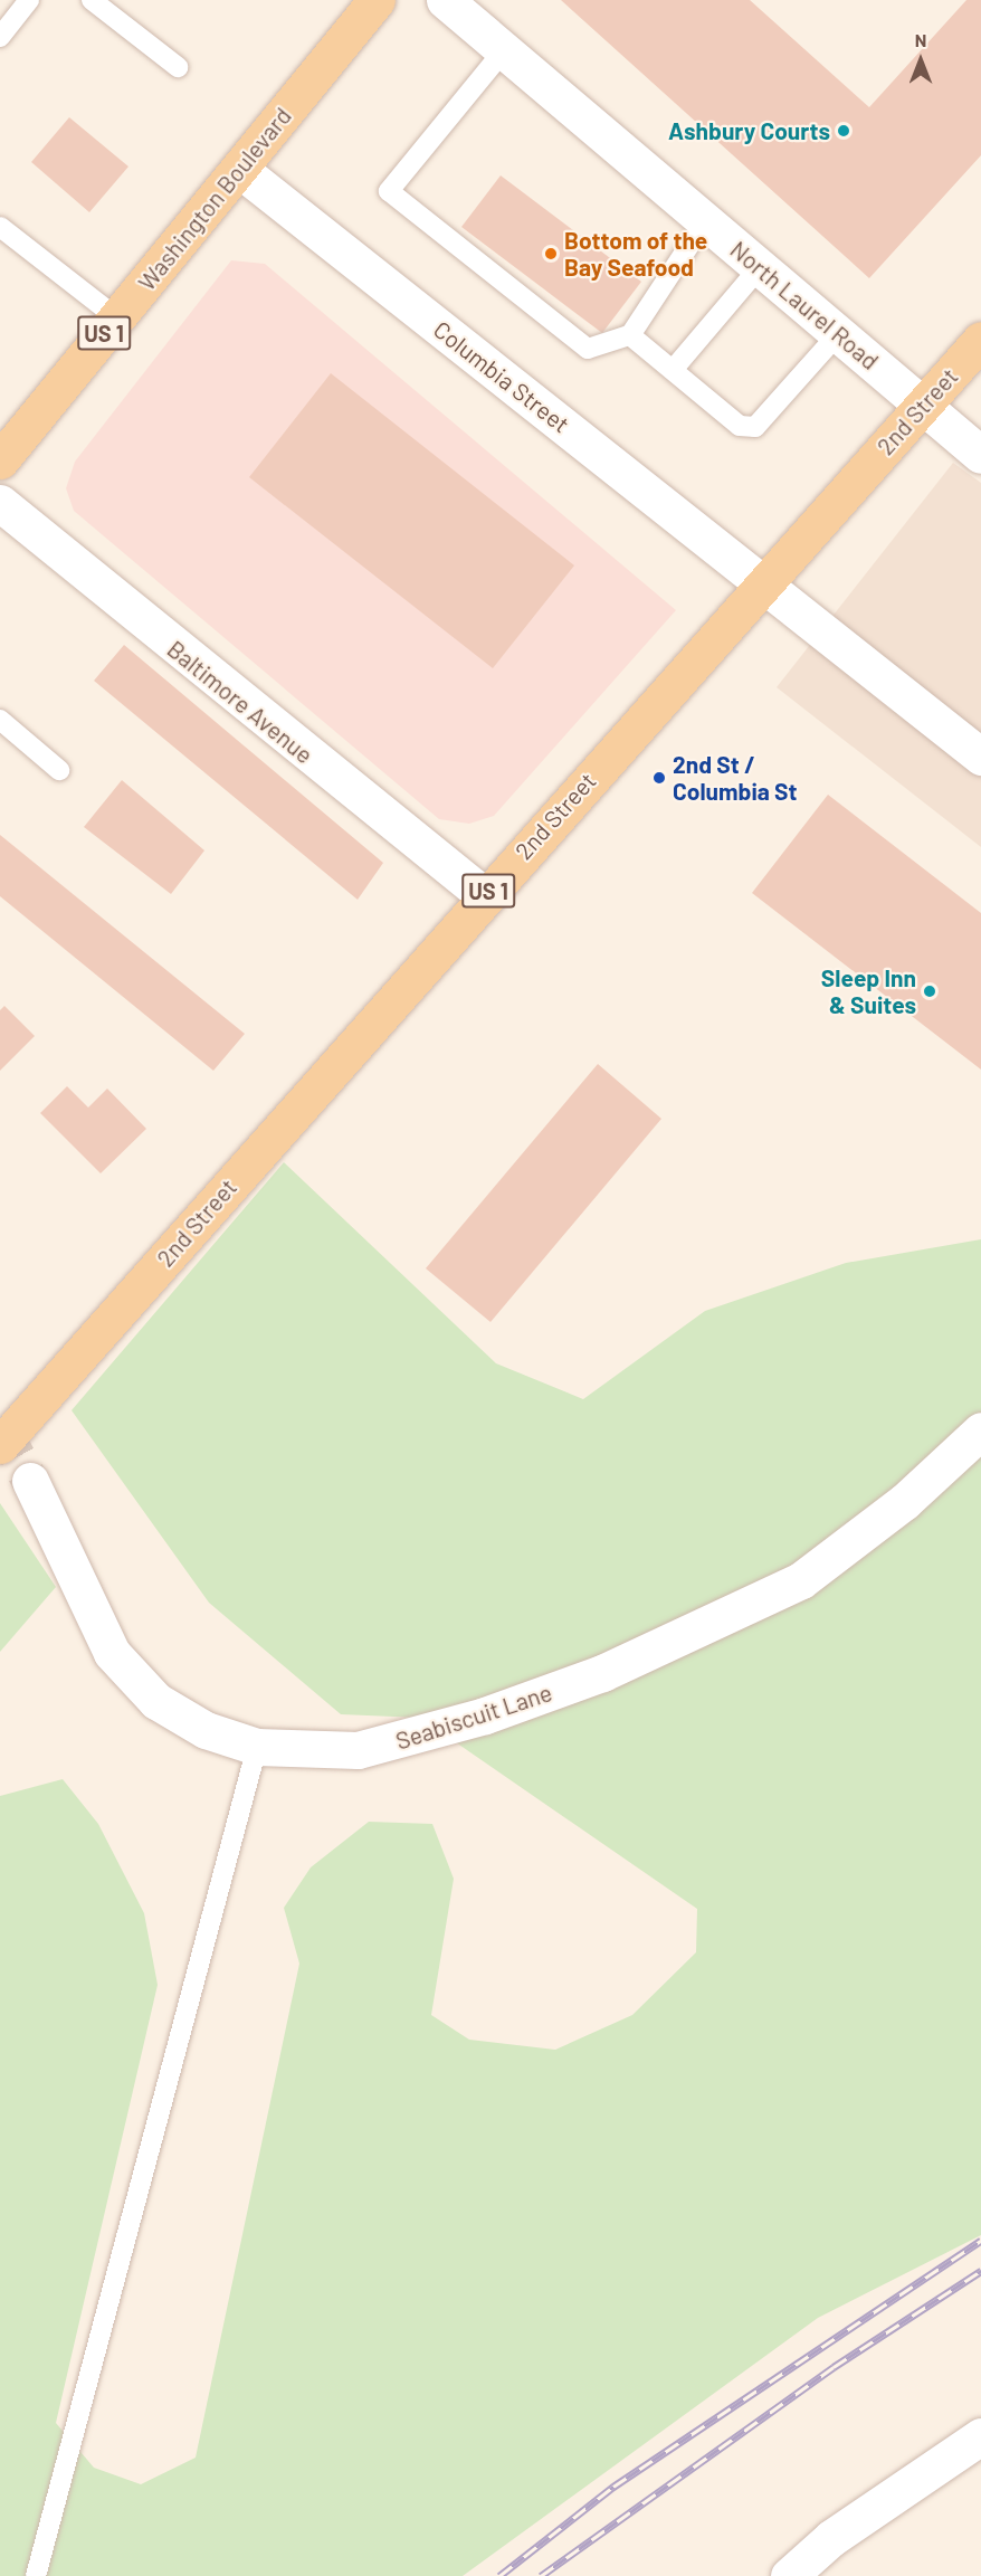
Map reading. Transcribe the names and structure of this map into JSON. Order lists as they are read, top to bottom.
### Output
{
  "streets": {
    "main road": ["Washington Boulevard", "US 1", "2nd Street"],
    "street": [
      "North Laurel Road",
      "Columbia Street",
      "Baltimore Avenue",
      "Seabiscuit Lane"
    ]
  },
  "crossings": [
    ["Washington Boulevard", "Columbia Street"],
    ["North Laurel Road", "2nd Street"],
    ["Columbia Street", "2nd Street"],
    ["2nd Street", "Baltimore Avenue"]
  ],
  "places": [
    "Ashbury Courts",
    "Bottom of the Bay Seafood",
    "2nd St / Columbia St",
    "Sleep Inn & Suites"
  ],
  "north": "top"
}
